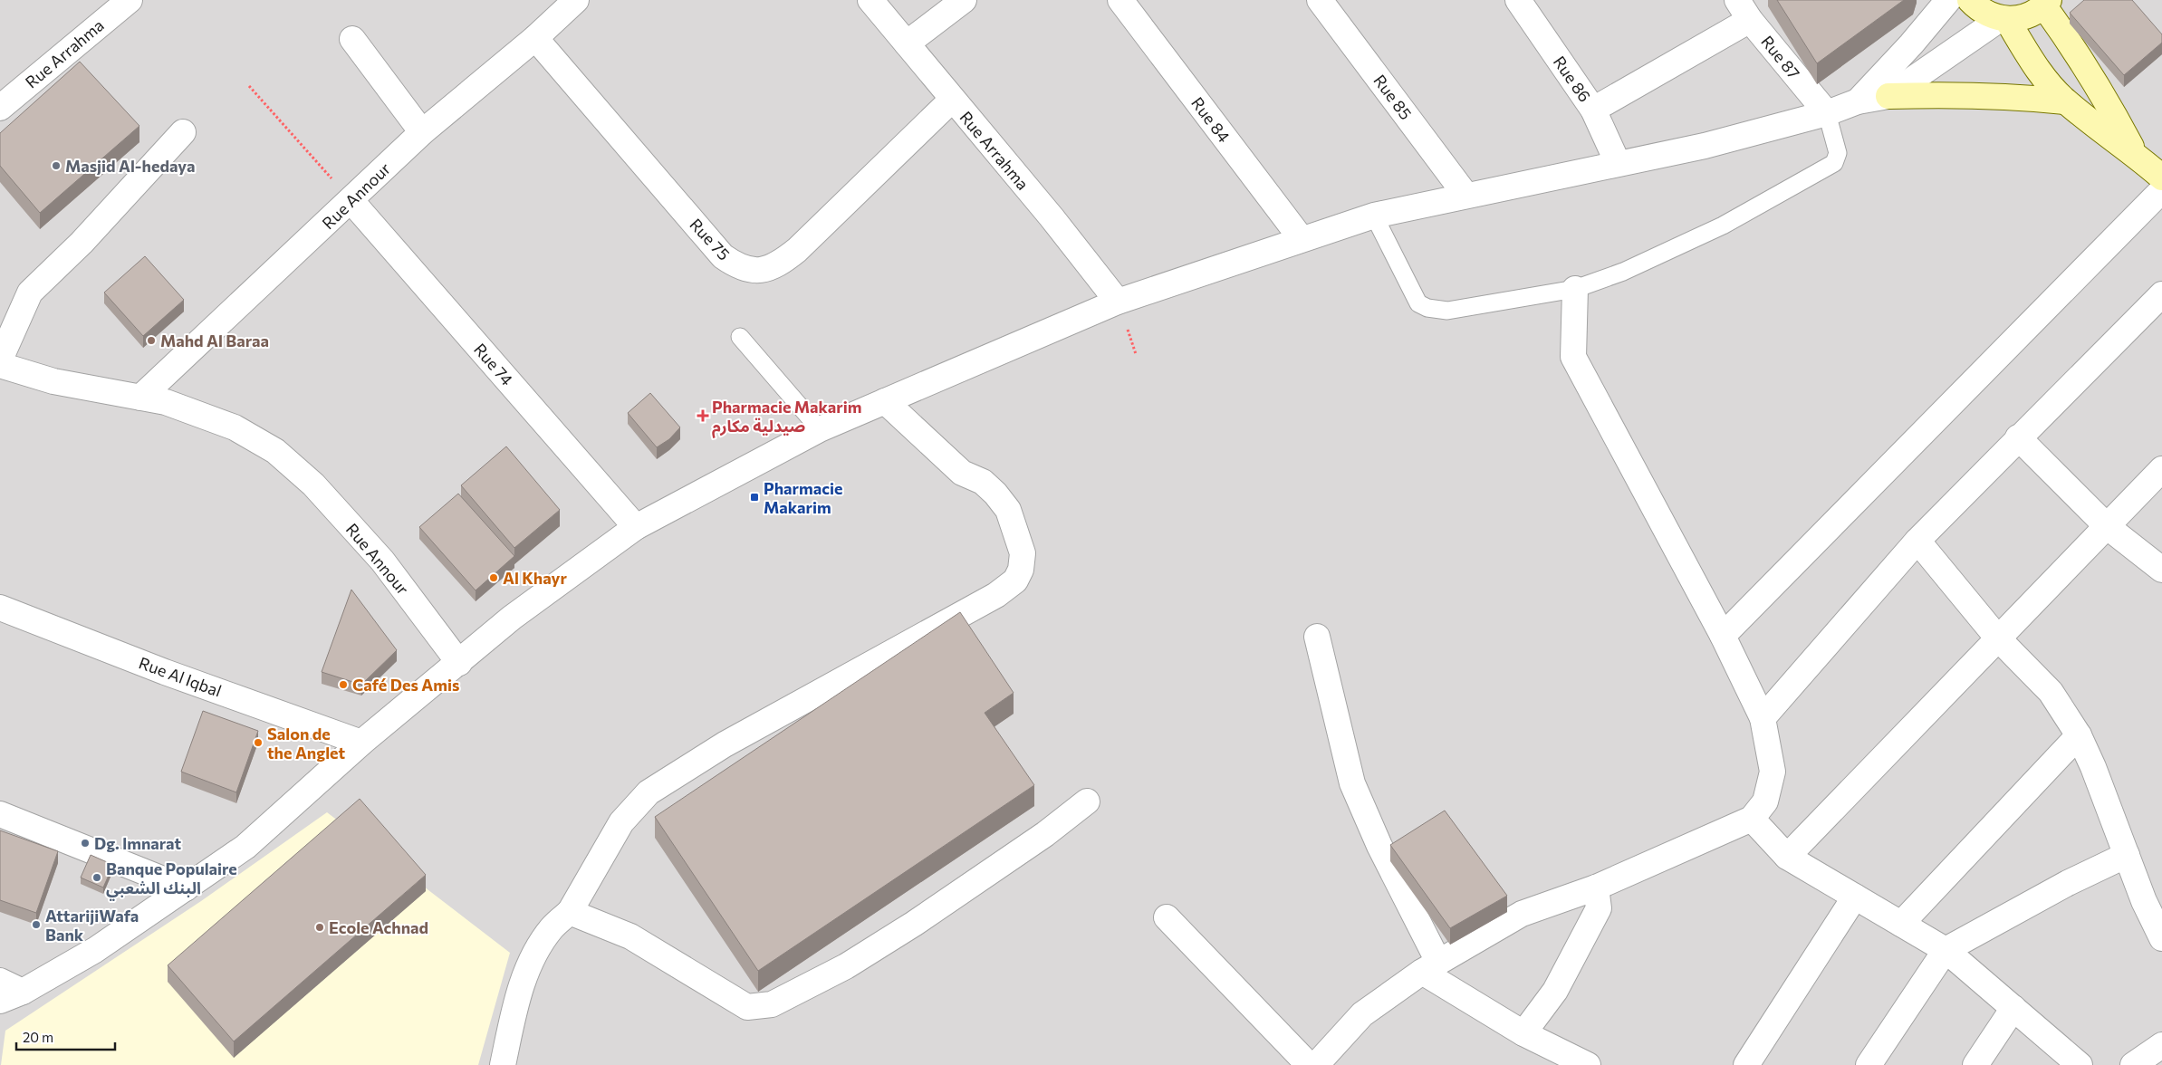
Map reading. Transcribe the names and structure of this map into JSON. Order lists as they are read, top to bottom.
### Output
{
  "streets": {
    "street": [
      "Rue Arrahma",
      "Rue 87",
      "Rue 86",
      "Rue 85",
      "Rue 84",
      "Rue Annour",
      "Rue 75",
      "Rue 74",
      "Rue Al Iqbal"
    ]
  },
  "crossings": [
    ["Rue Arrahma", "Rue 75"],
    ["Rue Annour", "Rue 75"],
    ["Rue Annour", "Rue 74"]
  ],
  "places": {
    "other": [
      "Masjid Al-hedaya",
      "Mahd Al Baraa",
      "Al Khayr",
      "Café Des Amis",
      "Salon de the Anglet",
      "Dg. lmnarat",
      "Banque Populaire البنك الشعبي",
      "AttarijiWafa Bank",
      "Ecole Achnad"
    ],
    "health": ["Pharmacie Makarim صيدلية مكارم"],
    "transit": ["Pharmacie Makarim"]
  },
  "scale_bar": "20 m"
}
